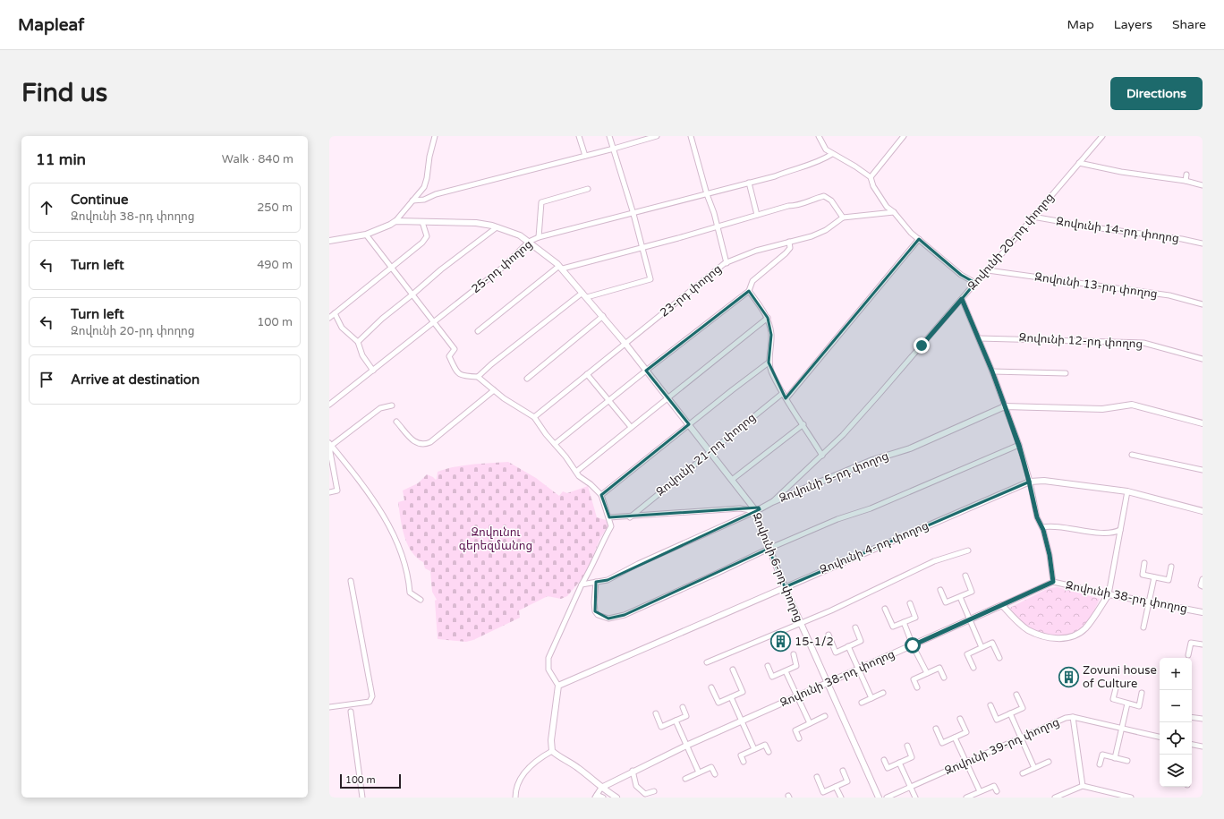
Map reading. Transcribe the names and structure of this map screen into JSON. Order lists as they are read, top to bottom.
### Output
{
  "streets": {
    "street": [
      "Զովունի 14-րդ փողոց",
      "Զովունի 20-րդ փողոց",
      "25-րդ փողոց",
      "Զովունի 13-րդ փողոց",
      "23-րդ փողոց",
      "Զովունի 12-րդ փողոց",
      "Զովունի 21-րդ փողոց",
      "Զովունի 5-րդ փողոց",
      "Զովունի 4-րդ փողոց",
      "Զովունի 6-րդ փողոց",
      "Զովունի 38-րդ փողոց",
      "Զովունի 39-րդ փողոց"
    ]
  },
  "crossings": [
    ["Զովունի 14-րդ փողոց", "Զովունի 20-րդ փողոց"],
    ["Զովունի 20-րդ փողոց", "Զովունի 13-րդ փողոց"],
    ["Զովունի 20-րդ փողոց", "Զովունի 5-րդ փողոց"],
    ["25-րդ փողոց", "Զովունի 6-րդ փողոց"],
    ["23-րդ փողոց", "Զովունի 6-րդ փողոց"],
    ["Զովունի 21-րդ փողոց", "Զովունի 6-րդ փողոց"],
    ["Զովունի 5-րդ փողոց", "Զովունի 6-րդ փողոց"],
    ["Զովունի 4-րդ փողոց", "Զովունի 6-րդ փողոց"],
    ["Զովունի 6-րդ փողոց", "Զովունի 38-րդ փողոց"]
  ],
  "parks": ["Զովունու գերեզմանոց"],
  "places": {
    "building": ["15-1/2", "Zovuni house of Culture"]
  },
  "scale_bar": "100 m",
  "page": {
    "header": "Mapleaf",
    "nav": ["Map", "Layers", "Share"],
    "buttons": "Directions",
    "title": "Find us",
    "heading": ["11 min", "Walk · 840 m"],
    "list": [
      ["Continue", "Զովունի 38-րդ փողոց", "250 m"],
      ["Turn left", "490 m"],
      ["Turn left", "Զովունի 20-րդ փողոց", "100 m"],
      "Arrive at destination"
    ],
    "map_buttons": ["+", "−"],
    "scale": "100 m"
  }
}
